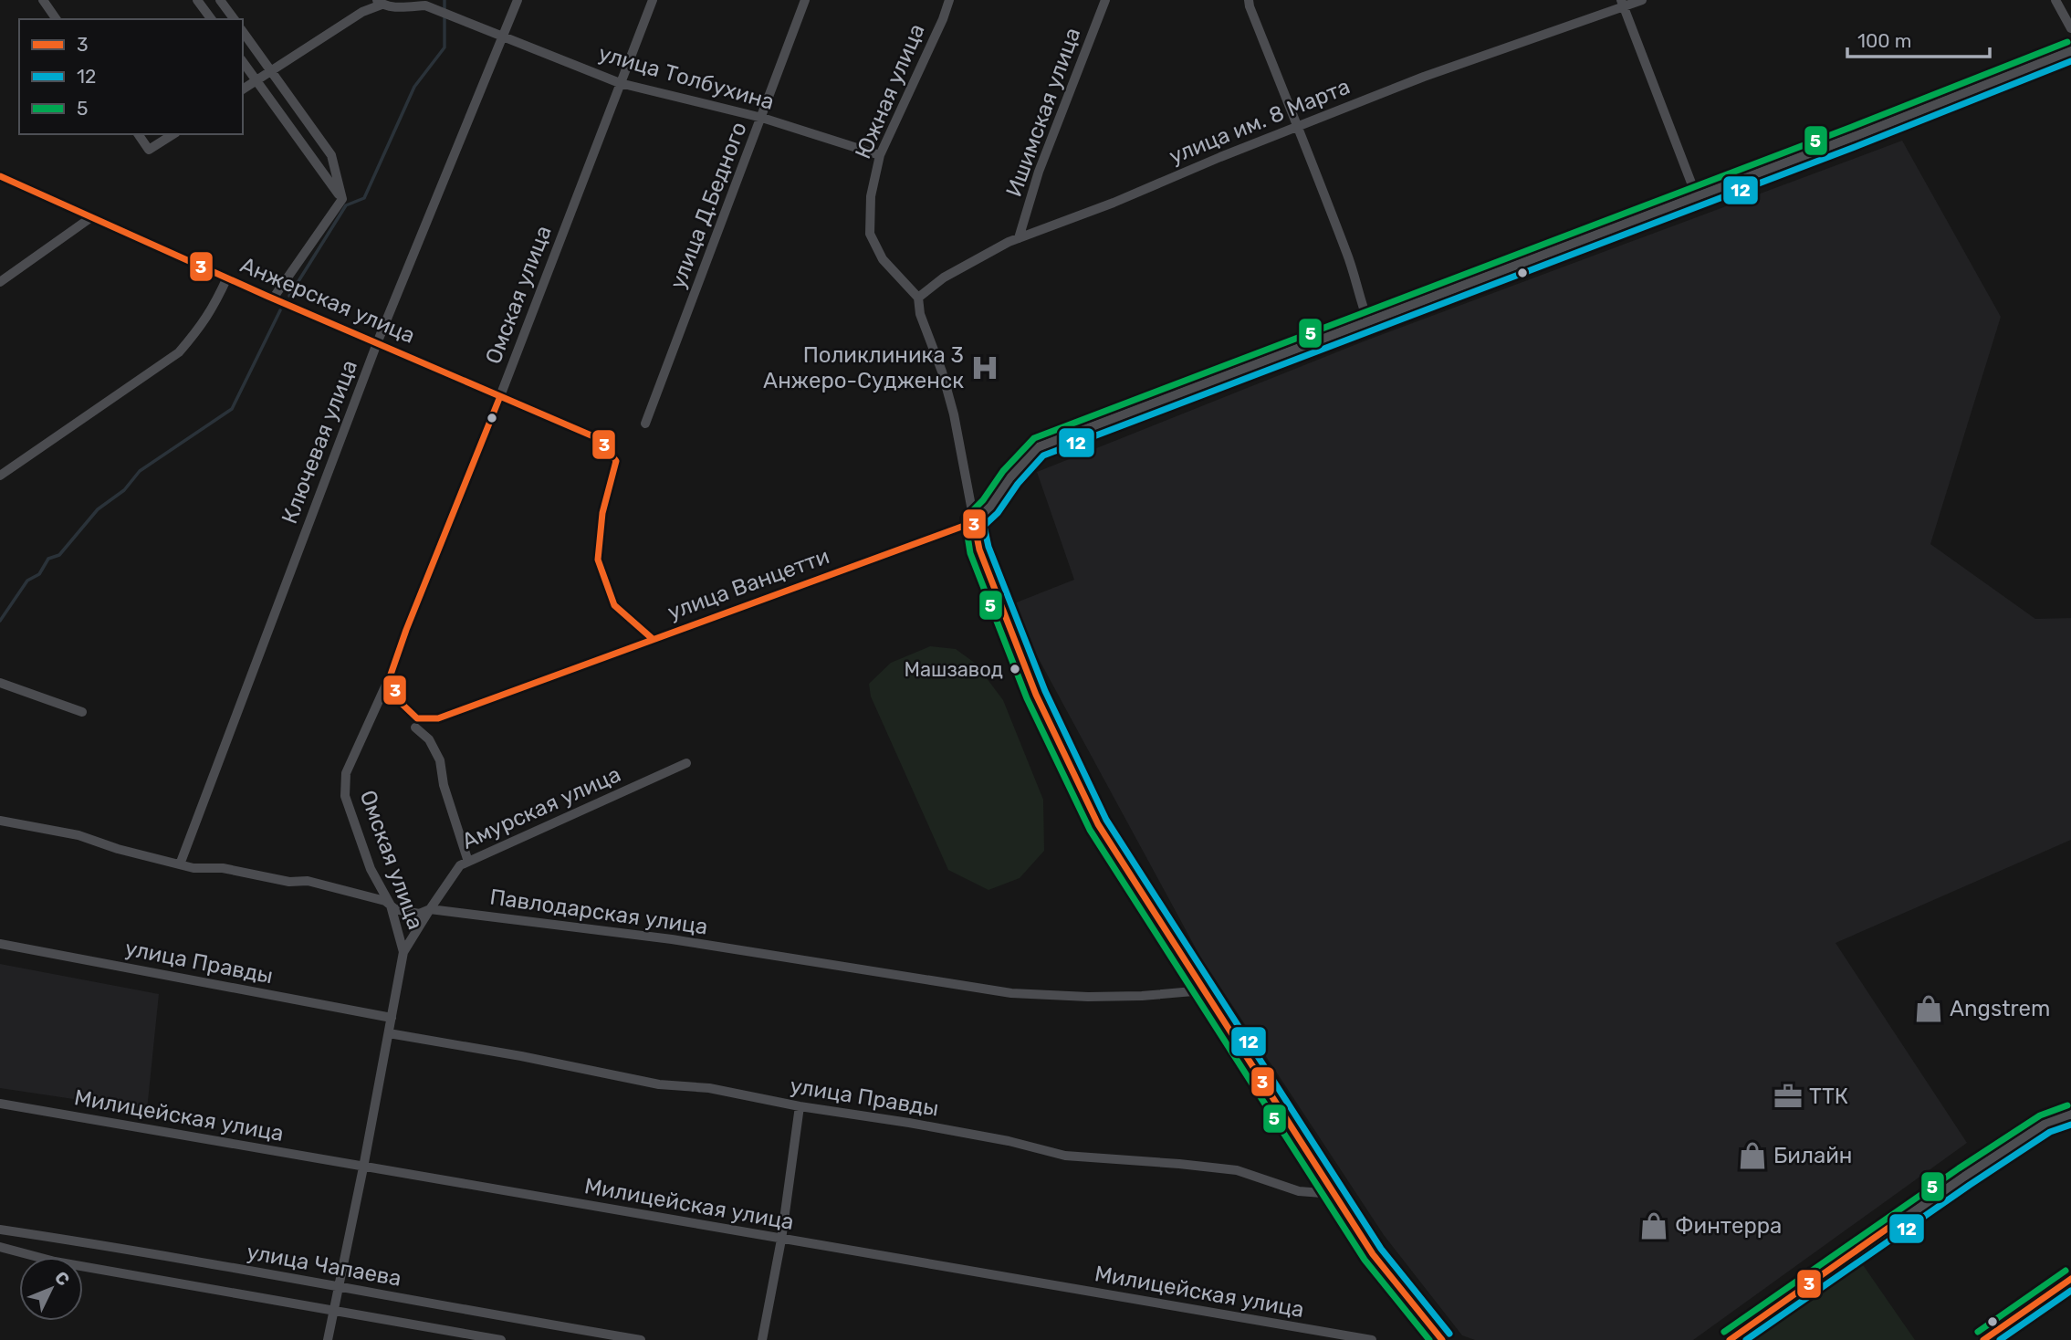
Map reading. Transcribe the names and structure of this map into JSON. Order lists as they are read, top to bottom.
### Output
{
  "streets": {
    "street": [
      "улица Толбухина",
      "Южная улица",
      "Ишимская улица",
      "улица им. 8 Марта",
      "улица Д.Бедного",
      "Омская улица",
      "Анжерская улица",
      "Ключевая улица",
      "улица Ванцетти",
      "Амурская улица",
      "Павлодарская улица",
      "улица Правды",
      "Милицейская улица",
      "улица Чапаева"
    ]
  },
  "crossings": [
    ["улица Толбухина", "Южная улица"],
    ["улица Толбухина", "улица Д.Бедного"],
    ["улица Толбухина", "Омская улица"],
    ["улица Толбухина", "Ключевая улица"],
    ["Южная улица", "улица им. 8 Марта"],
    ["Ишимская улица", "улица им. 8 Марта"],
    ["Омская улица", "Анжерская улица"],
    ["Омская улица", "улица Ванцетти"],
    ["Омская улица", "Амурская улица"],
    ["Омская улица", "Павлодарская улица"],
    ["Анжерская улица", "Ключевая улица"],
    ["Анжерская улица", "улица Ванцетти"],
    ["Ключевая улица", "Павлодарская улица"],
    ["Амурская улица", "Павлодарская улица"]
  ],
  "places": {
    "hospital": ["Поликлиника 3 Анжеро-Судженск"],
    "other": ["Машзавод"],
    "shop": ["Angstrem", "Билайн", "Финтерра"],
    "office": ["ТТК"]
  },
  "lines": ["transit line 5", "transit line 12", "transit line 3"],
  "legend": ["3", "12", "5"],
  "scale_bar": "100 m",
  "north": "top right"
}
